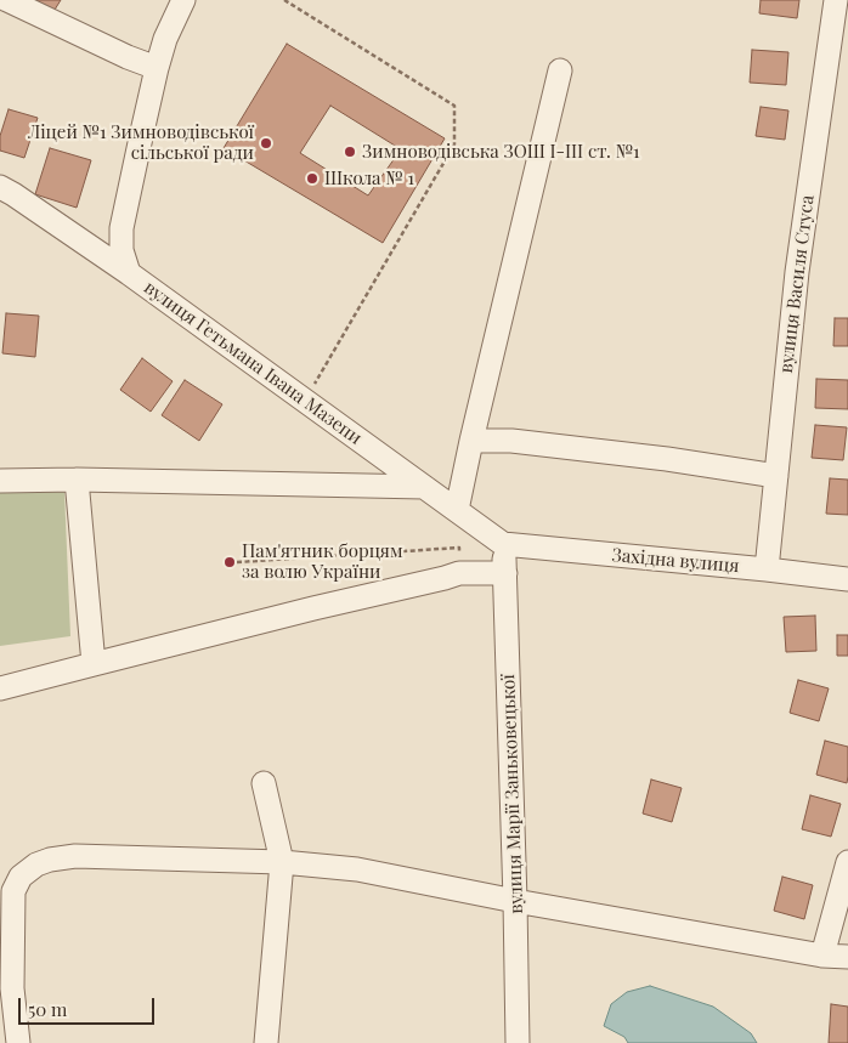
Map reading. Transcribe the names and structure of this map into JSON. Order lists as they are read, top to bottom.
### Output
{
  "streets": {
    "street": [
      "вулиця Василя Стуса",
      "вулиця Гетьмана Івана Мазепи",
      "Західна вулиця",
      "вулиця Марії Заньковецької"
    ]
  },
  "crossings": [
    ["вулиця Василя Стуса", "Західна вулиця"],
    ["вулиця Гетьмана Івана Мазепи", "Західна вулиця"],
    ["вулиця Гетьмана Івана Мазепи", "вулиця Марії Заньковецької"],
    ["Західна вулиця", "вулиця Марії Заньковецької"]
  ],
  "places": [
    "Ліцей №1 Зимноводівської сільської ради",
    "Зимноводівська ЗОШ І-ІІІ ст. №1",
    "Школа № 1",
    "Пам'ятник борцям за волю України"
  ],
  "scale_bar": "50 m"
}
